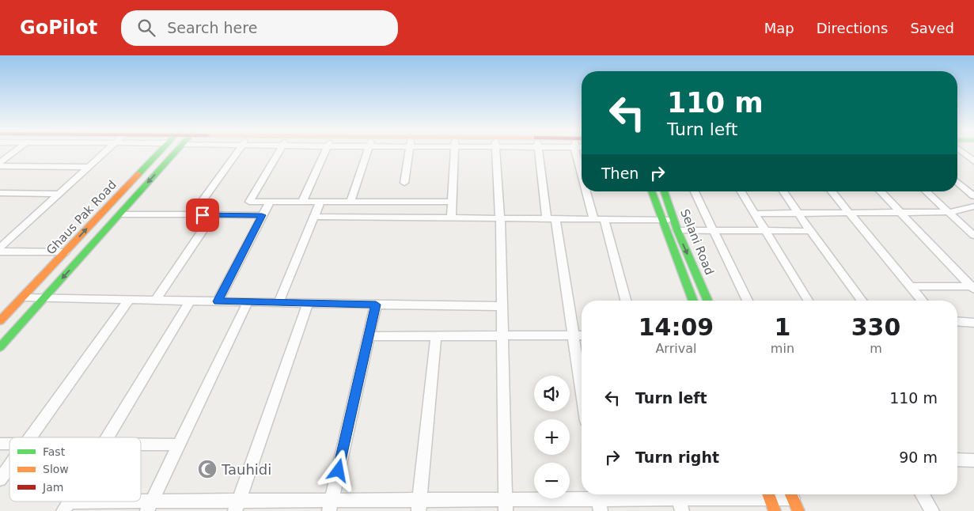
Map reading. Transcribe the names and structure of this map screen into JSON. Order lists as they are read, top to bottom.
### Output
{
  "streets": {
    "main road": ["Ghaus Pak Road", "Selani Road"]
  },
  "places": {
    "mosque": ["Tauhidi"]
  },
  "legend": ["Fast", "Slow", "Jam"],
  "page": {
    "header": "GoPilot",
    "search": "Search here",
    "nav": ["Map", "Directions", "Saved"],
    "turn": ["110 m", "Turn left"],
    "then": "Then",
    "eta": [
      "14:09",
      "Arrival",
      "1",
      "min",
      "330",
      "m"
    ],
    "list": [
      {
        "name": "Turn left",
        "value": "110 m"
      },
      {
        "name": "Turn right",
        "value": "90 m"
      }
    ],
    "map_buttons": ["+", "−"]
  }
}
